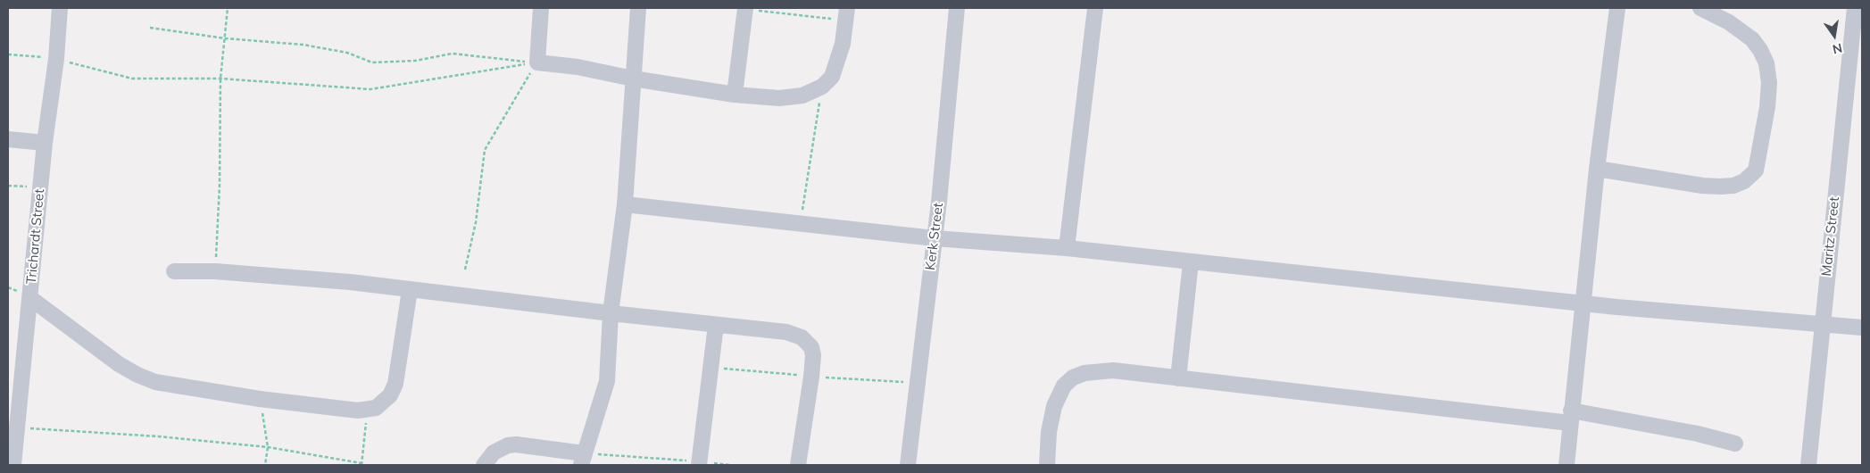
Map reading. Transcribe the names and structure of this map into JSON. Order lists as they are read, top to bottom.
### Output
{
  "streets": {
    "street": ["Trichardt Street", "Kerk Street", "Maritz Street"]
  },
  "north": "bottom"
}
